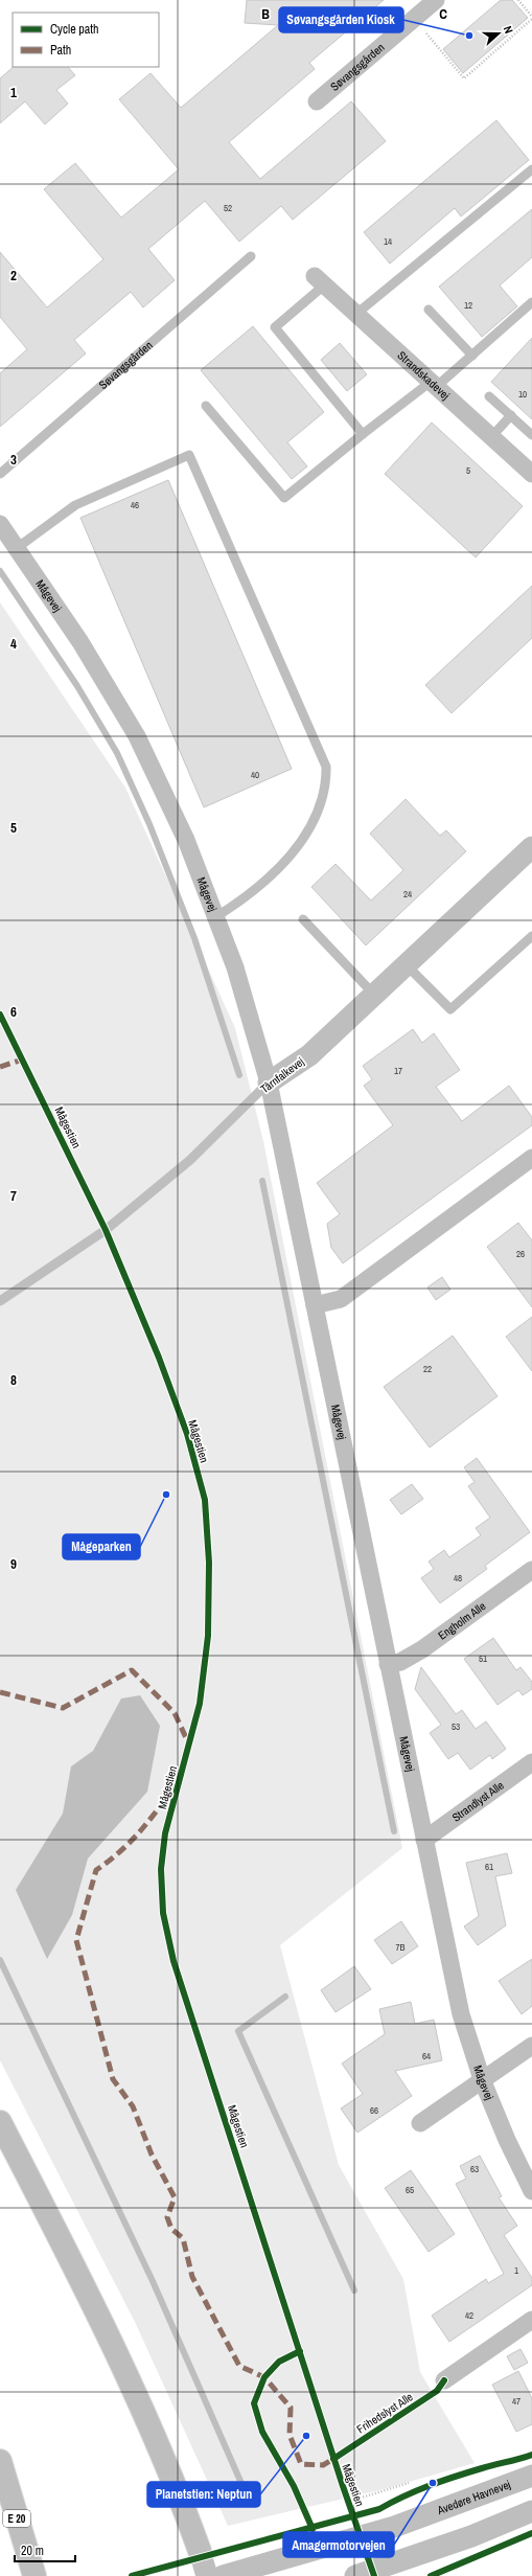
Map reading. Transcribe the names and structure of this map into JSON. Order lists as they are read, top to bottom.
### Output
{
  "streets": {
    "highway": ["E 20"],
    "street": [
      "Søvangsgården",
      "Strandskadevej",
      "Mågevej",
      "Tårnfalkevej",
      "Engholm Alle",
      "Strandlyst Alle",
      "Avedøre Havnevej"
    ],
    "cycle path": ["Mågestien", "Frihedslyst Alle"]
  },
  "crossings": [
    ["Mågevej", "Tårnfalkevej"],
    ["Mågevej", "Engholm Alle"],
    ["Mågevej", "Strandlyst Alle"]
  ],
  "places": [
    "Søvangsgården Kiosk",
    "Mågeparken",
    "Planetstien: Neptun",
    "Amagermotorvejen"
  ],
  "house_numbers": [
    "52",
    "14",
    "12",
    "10",
    "5",
    "46",
    "40",
    "24",
    "17",
    "26",
    "22",
    "48",
    "51",
    "53",
    "61",
    "7B",
    "64",
    "66",
    "63",
    "65",
    "1",
    "42",
    "47"
  ],
  "legend": ["Cycle path", "Path"],
  "scale_bar": "20 m",
  "north": "right",
  "grid": {
    "columns": ["B", "C"],
    "rows": [
      "1",
      "2",
      "3",
      "4",
      "5",
      "6",
      "7",
      "8",
      "9"
    ]
  }
}
